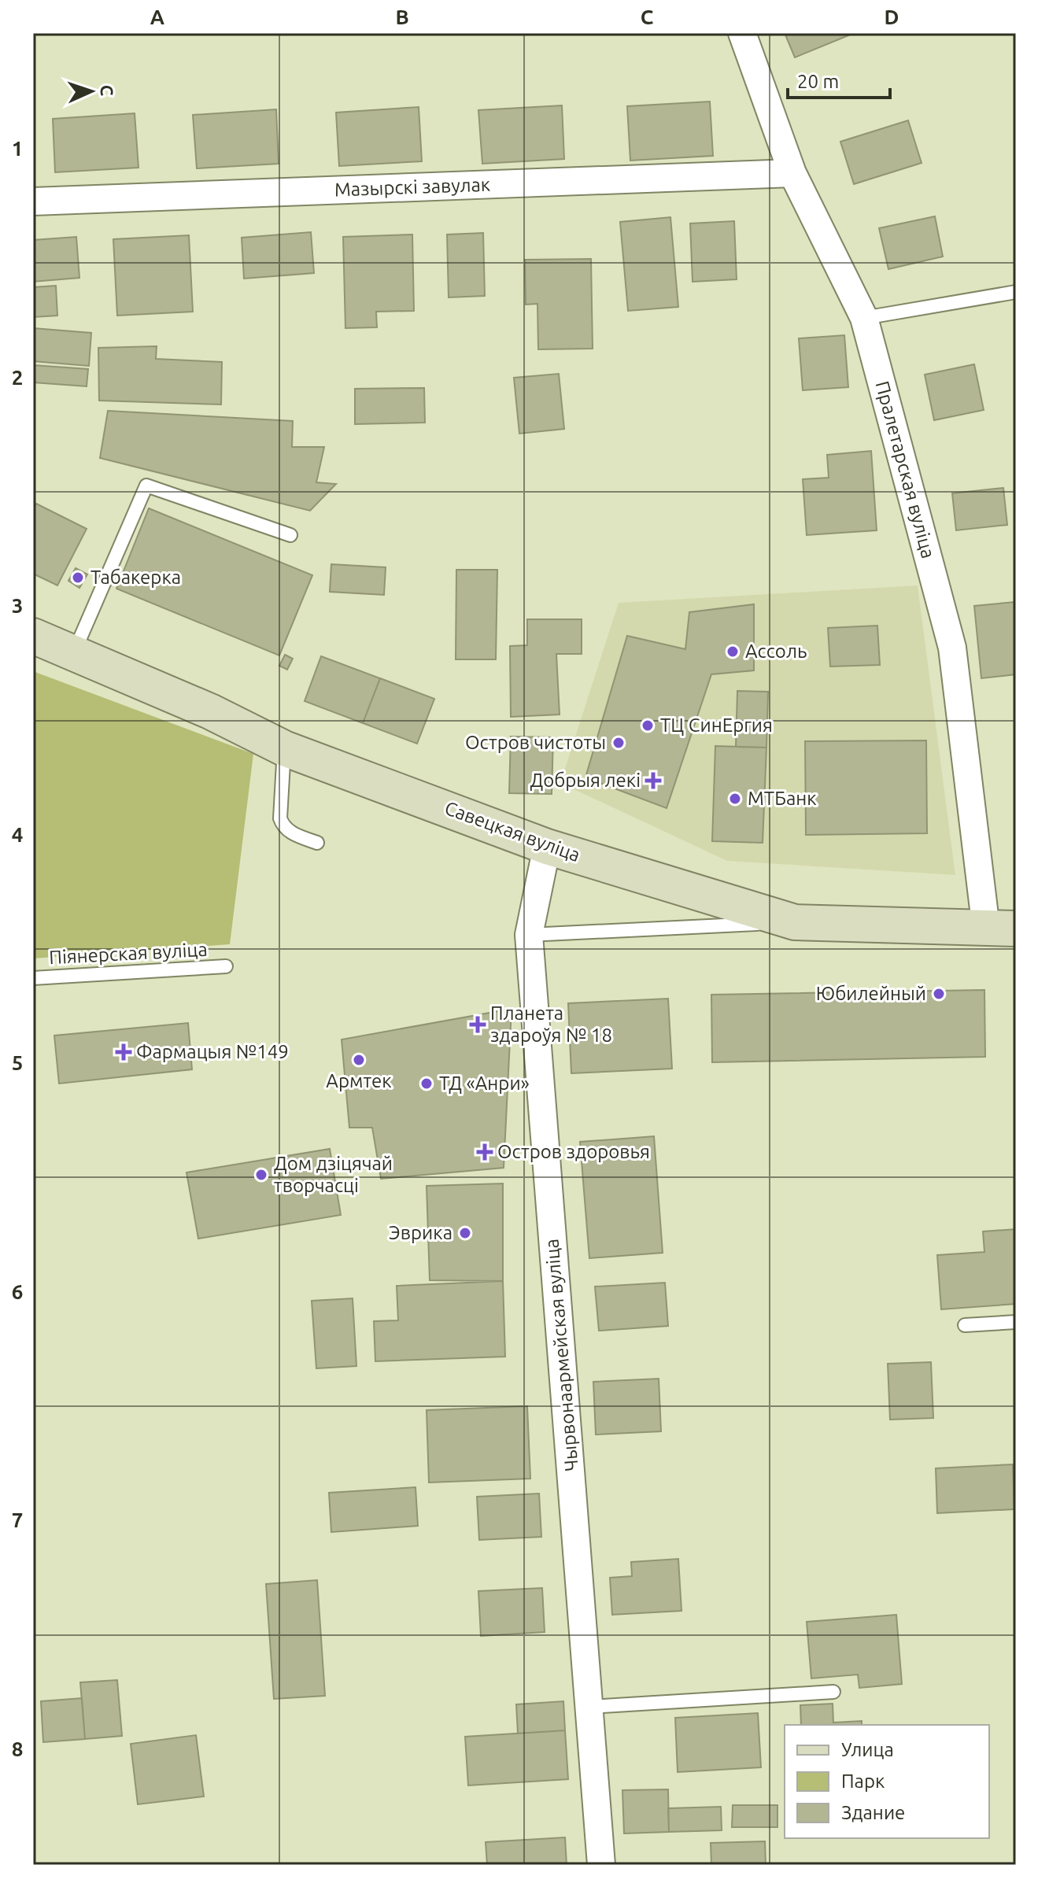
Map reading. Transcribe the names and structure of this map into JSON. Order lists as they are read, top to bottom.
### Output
{
  "streets": {
    "main road": ["Савецкая вуліца"],
    "street": ["Мазырскі завулак", "Пралетарская вуліца", "Чырвонаармейская вуліца"],
    "lane": ["Піянерская вуліца"]
  },
  "crossings": [
    ["Мазырскі завулак", "Пралетарская вуліца"],
    ["Пралетарская вуліца", "Савецкая вуліца"],
    ["Савецкая вуліца", "Чырвонаармейская вуліца"]
  ],
  "places": {
    "other": [
      "Табакерка",
      "Ассоль",
      "ТЦ СинЕргия",
      "Остров чистоты",
      "МТБанк",
      "Юбилейный",
      "Армтек",
      "ТД «Анри»",
      "Дом дзіцячай творчасці",
      "Эврика"
    ],
    "health": [
      "Добрыя лекі",
      "Планета здароўя № 18",
      "Фармацыя №149",
      "Остров здоровья"
    ]
  },
  "legend": ["Улица", "Парк", "Здание"],
  "scale_bar": "20 m",
  "north": "right",
  "grid": {
    "columns": [
      "A",
      "B",
      "C",
      "D"
    ],
    "rows": [
      "1",
      "2",
      "3",
      "4",
      "5",
      "6",
      "7",
      "8"
    ]
  }
}
